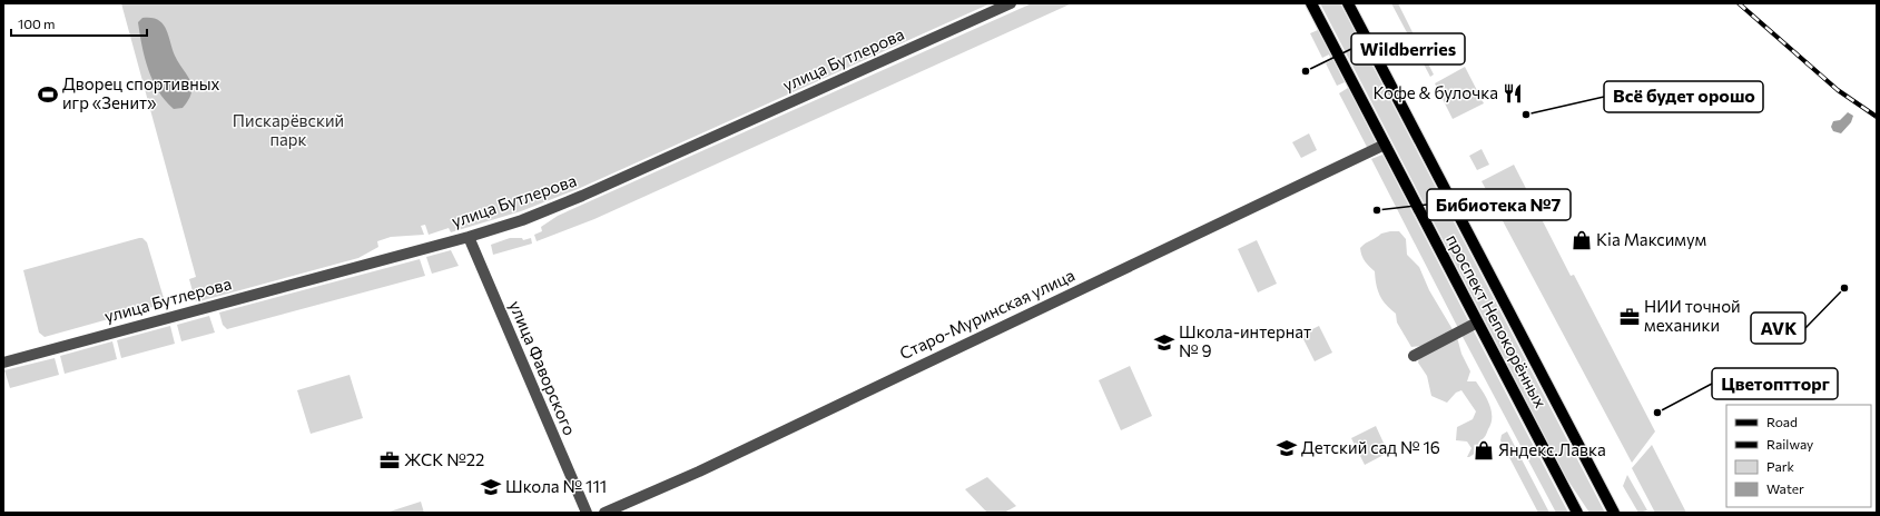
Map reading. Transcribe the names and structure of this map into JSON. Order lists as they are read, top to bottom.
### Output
{
  "streets": {
    "main road": ["проспект Непокорённых"],
    "street": ["улица Бутлерова", "Старо-Муринская улица", "улица Фаворского"]
  },
  "crossings": [
    ["улица Бутлерова", "улица Фаворского"],
    ["Старо-Муринская улица", "проспект Непокорённых"]
  ],
  "parks": ["Пискарёвский парк"],
  "places": {
    "other": [
      "Wildberries",
      "Всё будет орошо",
      "Бибиотека №7",
      "AVK",
      "Цветоптторг"
    ],
    "restaurant": ["Кофе & булочка"],
    "sports": ["Дворец спортивных игр «Зенит»"],
    "shop": ["Kia Максимум", "Яндекс.Лавка"],
    "office": ["НИИ точной механики", "ЖСК №22"],
    "school or university": ["Школа-интернат № 9", "Детский сад № 16", "Школа № 111"]
  },
  "legend": [
    "Road",
    "Railway",
    "Park",
    "Water"
  ],
  "scale_bar": "100 m"
}
